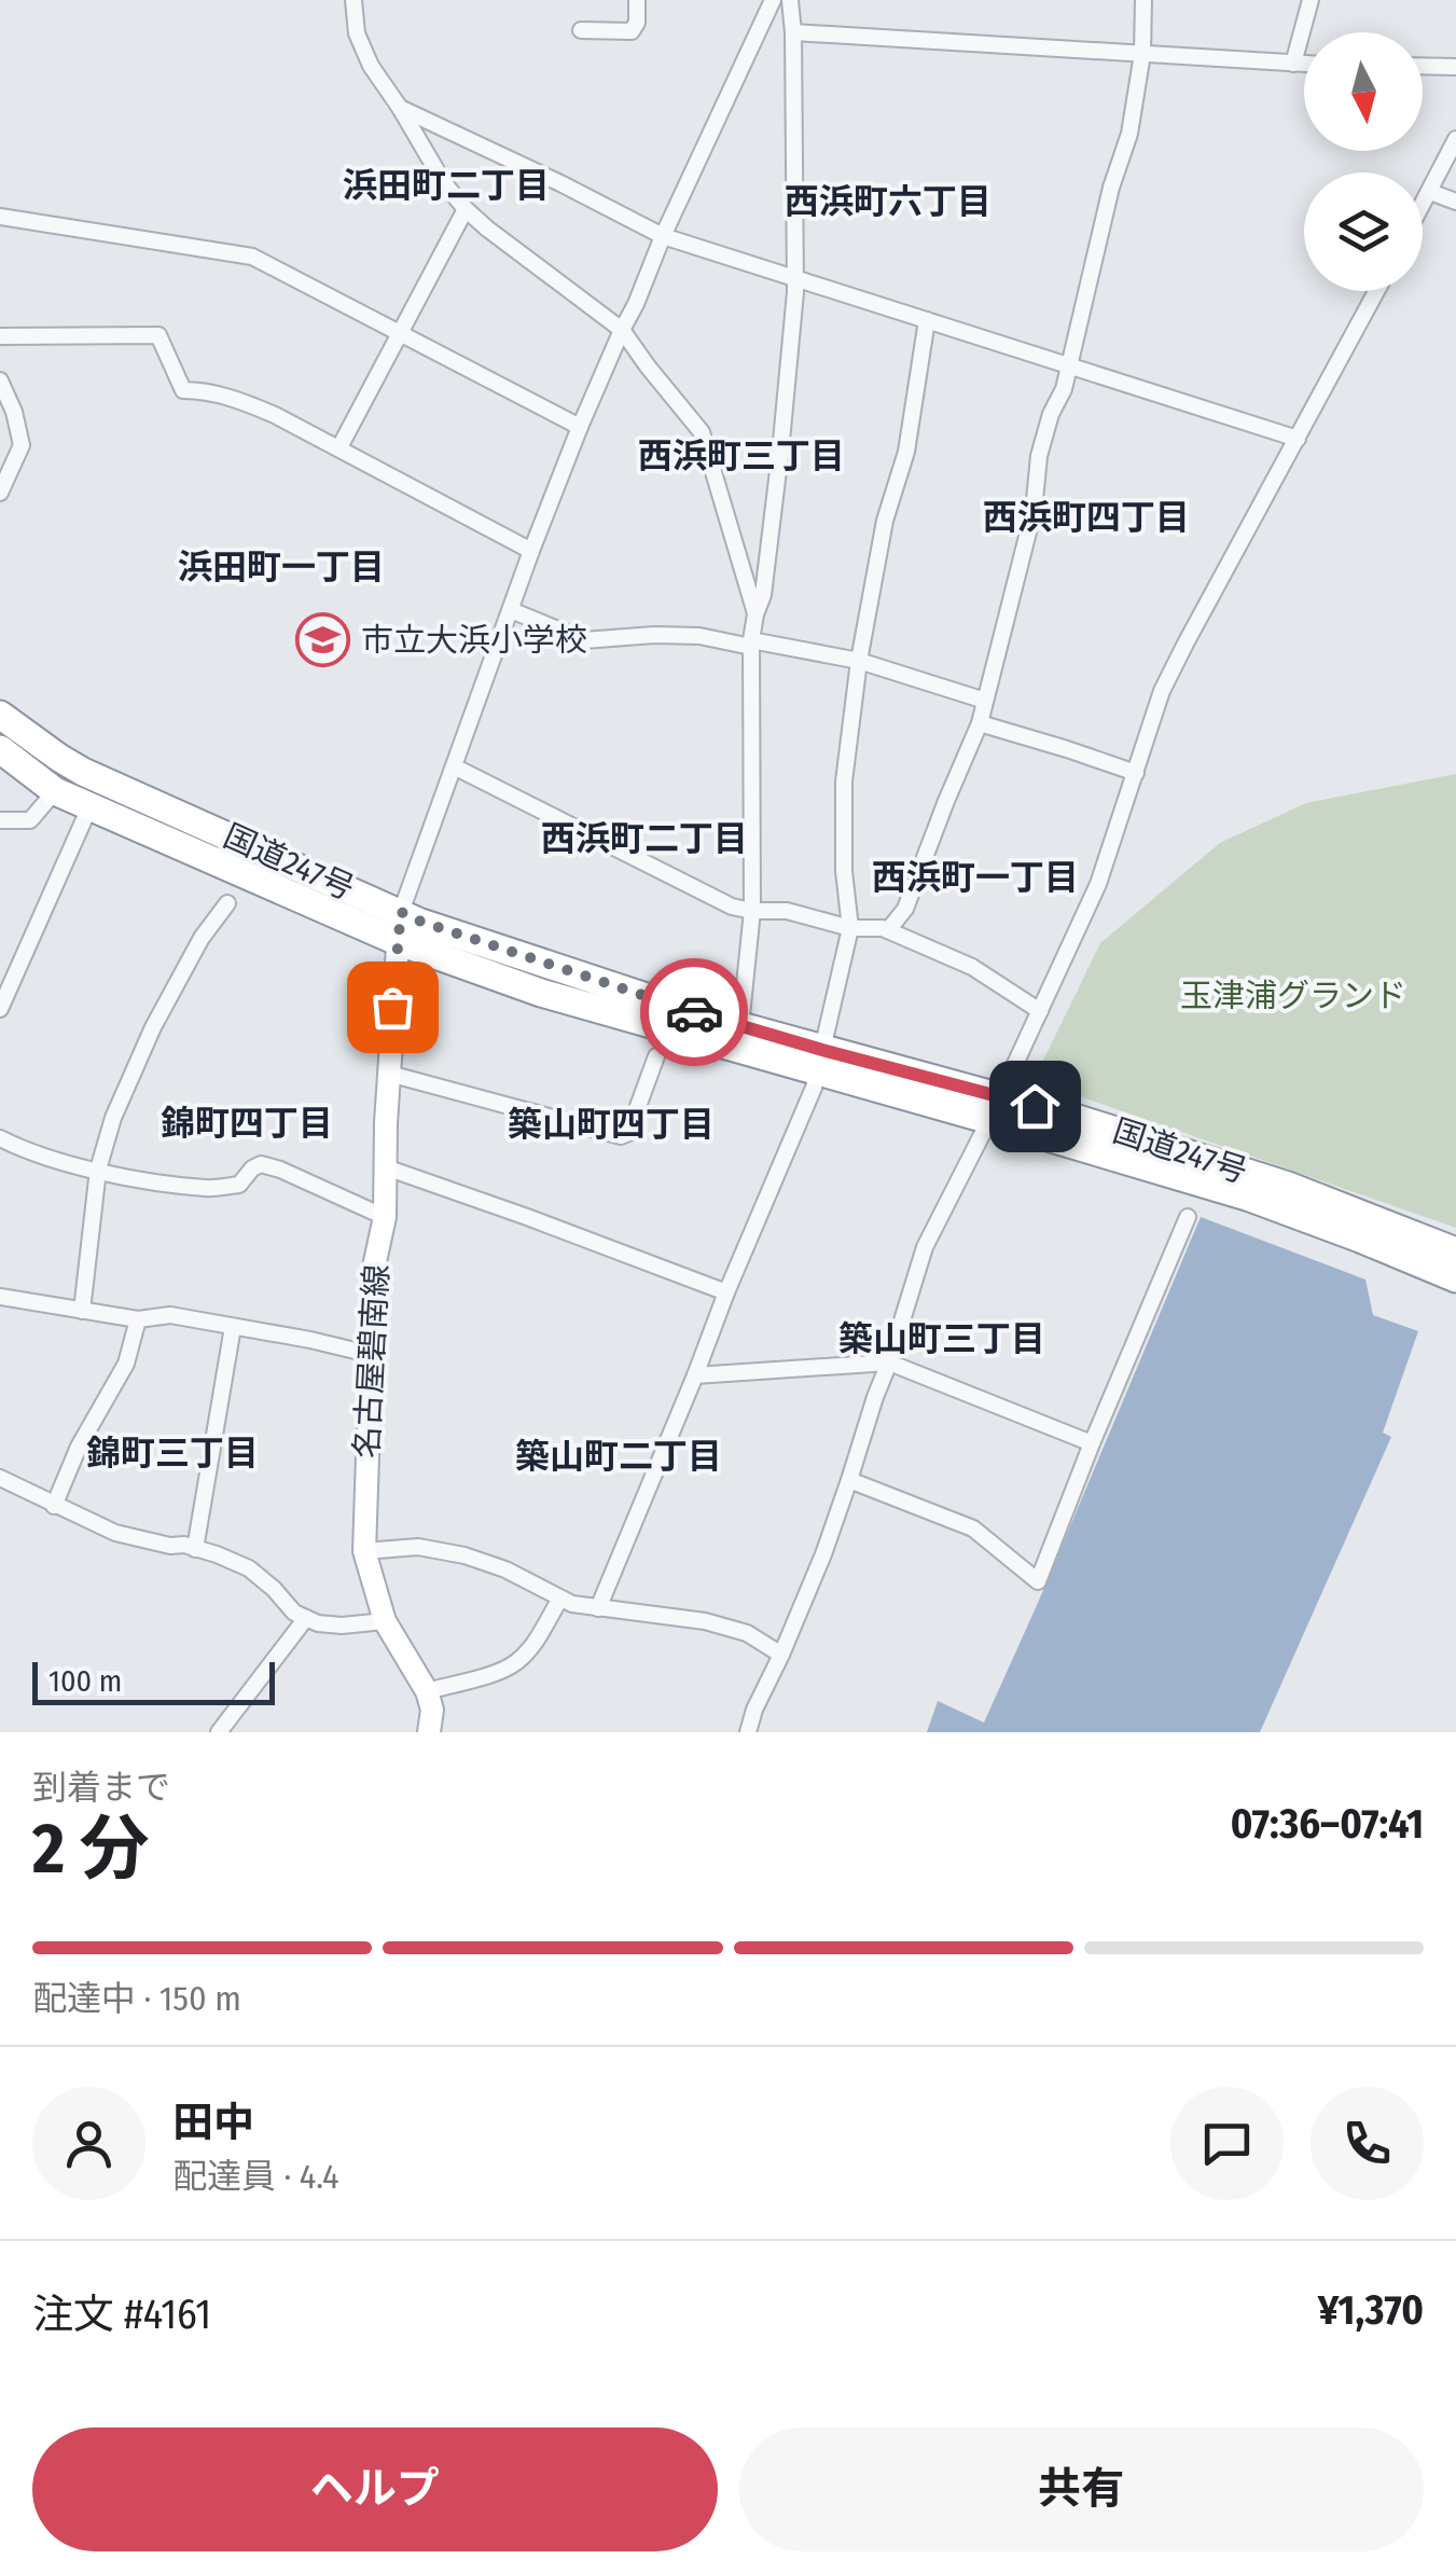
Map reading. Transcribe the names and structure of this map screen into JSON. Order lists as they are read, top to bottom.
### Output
{
  "streets": {
    "highway": ["国道247号"],
    "main road": ["名古屋碧南線"]
  },
  "crossings": [
    ["国道247号", "名古屋碧南線"]
  ],
  "districts": [
    "浜田町二丁目",
    "西浜町六丁目",
    "西浜町三丁目",
    "西浜町四丁目",
    "浜田町一丁目",
    "西浜町二丁目",
    "西浜町一丁目",
    "錦町四丁目",
    "築山町四丁目",
    "築山町三丁目",
    "錦町三丁目",
    "築山町二丁目"
  ],
  "parks": ["玉津浦グランド"],
  "places": {
    "school or university": ["市立大浜小学校"]
  },
  "scale_bar": "100 m",
  "north": "bottom",
  "page": {
    "scale": "100 m",
    "heading": ["2 分", "到着まで", "07:36–07:41"],
    "panel": [
      "田中",
      "配達員 · 4.4",
      "注文 #4161",
      "¥1,370"
    ],
    "bar": "配達中 · 150 m",
    "buttons": ["ヘルプ", "共有"]
  }
}
